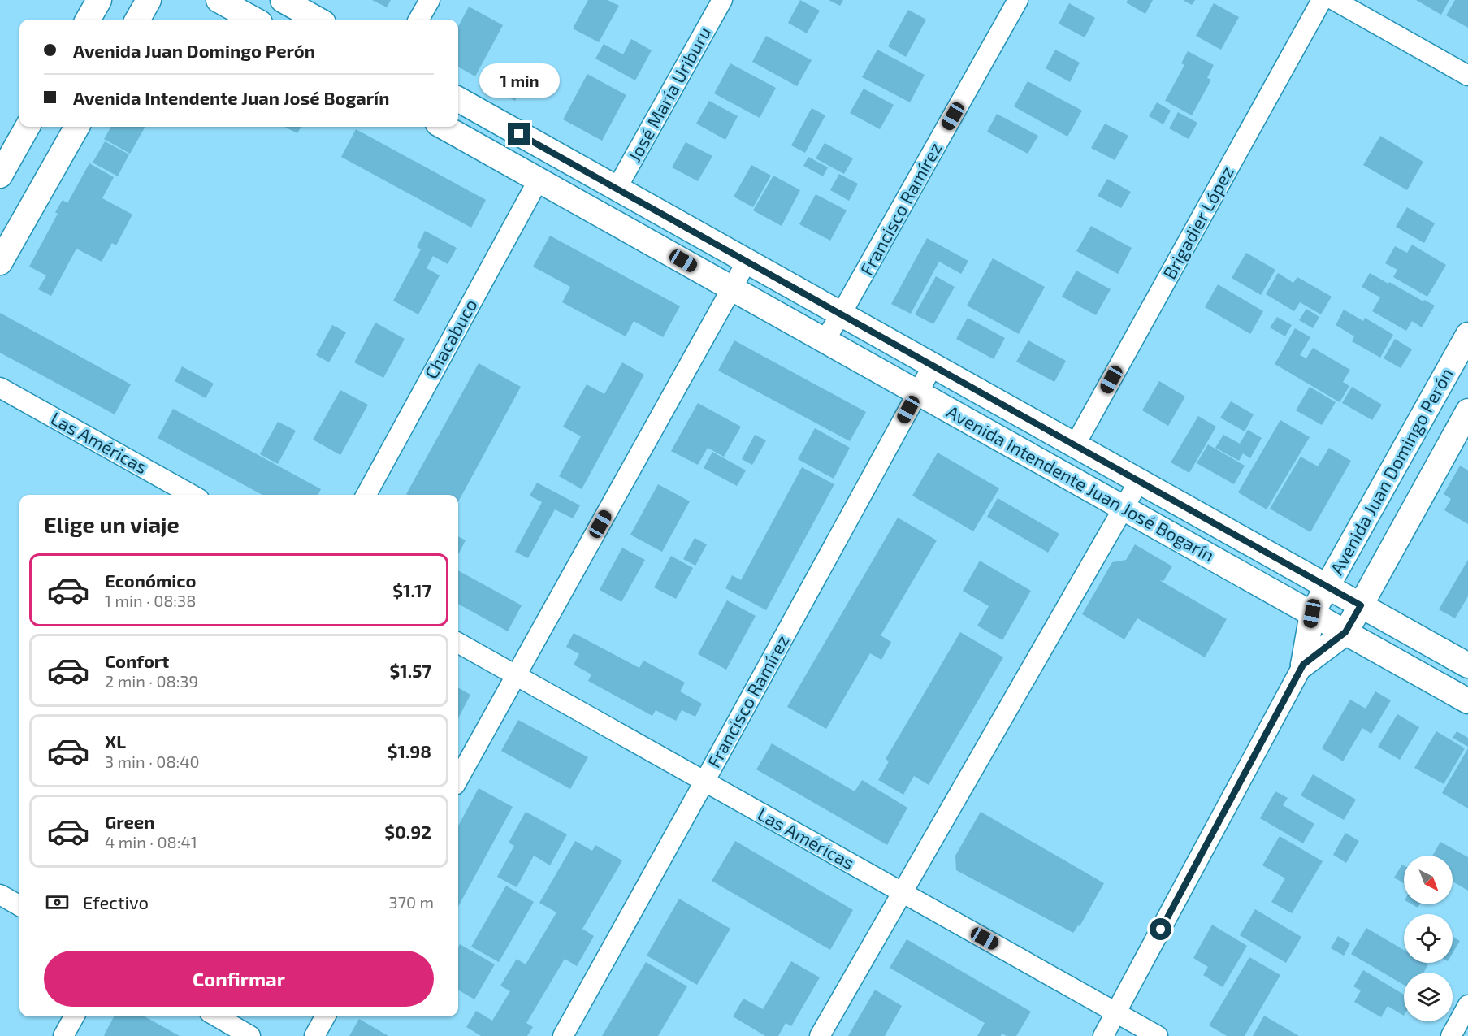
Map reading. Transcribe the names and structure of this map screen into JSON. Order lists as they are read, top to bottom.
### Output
{
  "streets": {
    "street": [
      "José María Uriburu",
      "Francisco Ramírez",
      "Brigadier López",
      "Chacabuco",
      "Las Américas",
      "Avenida Juan Domingo Perón",
      "Avenida Intendente Juan José Bogarín"
    ]
  },
  "crossings": [
    ["José María Uriburu", "Avenida Intendente Juan José Bogarín"],
    ["Francisco Ramírez", "Las Américas"],
    ["Francisco Ramírez", "Avenida Intendente Juan José Bogarín"],
    ["Brigadier López", "Avenida Intendente Juan José Bogarín"],
    ["Chacabuco", "Avenida Intendente Juan José Bogarín"],
    ["Las Américas", "Avenida Juan Domingo Perón"],
    ["Avenida Juan Domingo Perón", "Avenida Intendente Juan José Bogarín"]
  ],
  "north": "bottom right",
  "page": {
    "banner": ["Avenida Juan Domingo Perón", "Avenida Intendente Juan José Bogarín"],
    "bubble": "1 min",
    "heading": "Elige un viaje",
    "list": [
      {
        "name": "Económico",
        "note": "1 min · 08:38",
        "value": "$1.17"
      },
      {
        "name": "Confort",
        "note": "2 min · 08:39",
        "value": "$1.57"
      },
      {
        "name": "XL",
        "note": "3 min · 08:40",
        "value": "$1.98"
      },
      {
        "name": "Green",
        "note": "4 min · 08:41",
        "value": "$0.92"
      }
    ],
    "pay": ["Efectivo", "370 m"],
    "buttons": "Confirmar"
  }
}
